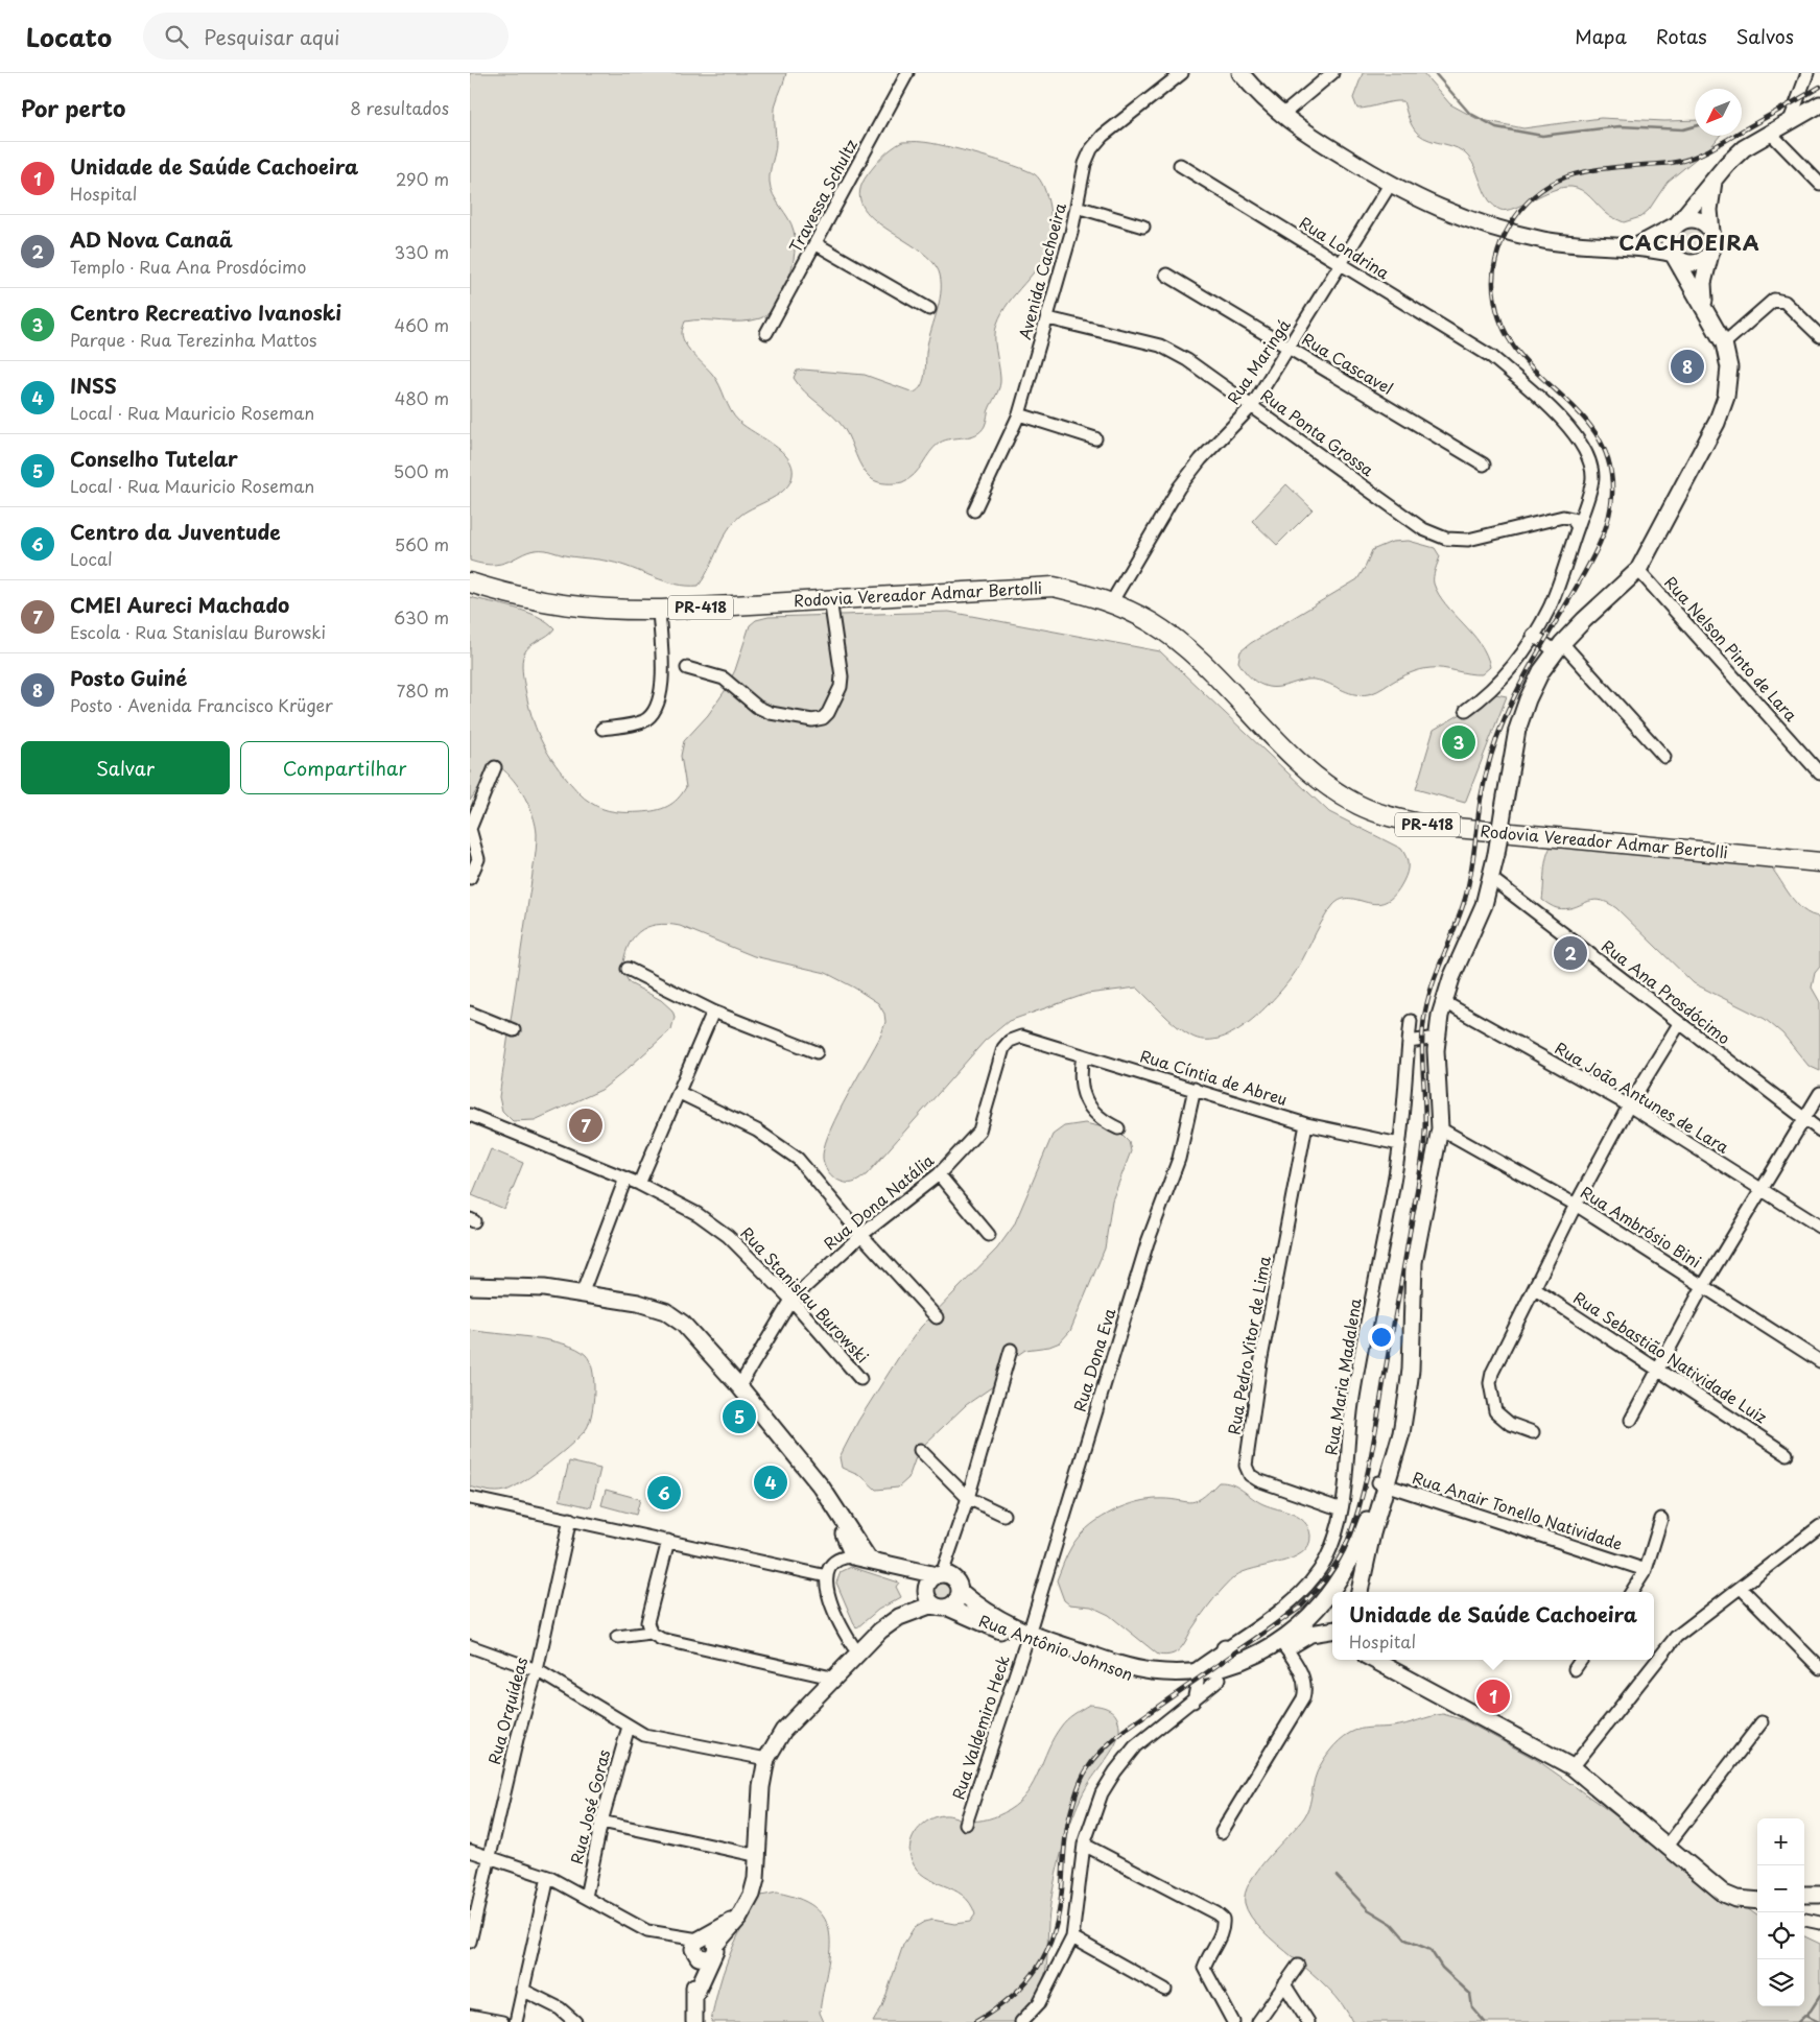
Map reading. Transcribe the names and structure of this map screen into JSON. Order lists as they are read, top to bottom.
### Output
{
  "streets": {
    "highway": ["Rodovia Vereador Admar Bertolli", "PR-418"],
    "main road": ["Rua Antônio Johnson"],
    "street": [
      "Travessa Schultz",
      "Rua Londrina",
      "Avenida Cachoeira",
      "Rua Maringá",
      "Rua Cascavel",
      "Rua Ponta Grossa",
      "Rua Nelson Pinto de Lara",
      "Rua Ana Prosdócimo",
      "Rua Cíntia de Abreu",
      "Rua João Antunes de Lara",
      "Rua Dona Natália",
      "Rua Ambrósio Bini",
      "Rua Stanislau Burowski",
      "Rua Pedro Vitor de Lima",
      "Rua Sebastião Natividade Luiz",
      "Rua Dona Eva",
      "Rua Maria Madalena",
      "Rua Anair Tonello Natividade",
      "Rua Orquídeas",
      "Rua Valdemiro Heck",
      "Rua José Goras"
    ]
  },
  "crossings": [
    ["Rua Londrina", "Rua Maringá"],
    ["Rua Londrina", "Rua Ponta Grossa"],
    ["Avenida Cachoeira", "Rua Ponta Grossa"],
    ["Rua Maringá", "Rua Cascavel"],
    ["Rua Maringá", "Rua Ponta Grossa"],
    ["Rua Maringá", "Rodovia Vereador Admar Bertolli"],
    ["Rua Cíntia de Abreu", "Rua Dona Natália"],
    ["Rua Cíntia de Abreu", "Rua Pedro Vitor de Lima"],
    ["Rua Cíntia de Abreu", "Rua Dona Eva"],
    ["Rua Cíntia de Abreu", "Rua Maria Madalena"],
    ["Rua Dona Natália", "Rua Stanislau Burowski"],
    ["Rua Pedro Vitor de Lima", "Rua Maria Madalena"],
    ["Rua Dona Eva", "Rua Antônio Johnson"],
    ["Rua Dona Eva", "Rua Valdemiro Heck"],
    ["Rua Maria Madalena", "Rua Antônio Johnson"],
    ["Rua Antônio Johnson", "Rua Valdemiro Heck"]
  ],
  "districts": ["CACHOEIRA"],
  "north": "bottom left",
  "page": {
    "header": "Locato",
    "search": "Pesquisar aqui",
    "nav": ["Mapa", "Rotas", "Salvos"],
    "heading": ["Por perto", "8 resultados"],
    "list": [
      {
        "mark": "1",
        "name": "Unidade de Saúde Cachoeira",
        "note": "Hospital",
        "value": "290 m"
      },
      {
        "mark": "2",
        "name": "AD Nova Canaã",
        "note": "Templo · Rua Ana Prosdócimo",
        "value": "330 m"
      },
      {
        "mark": "3",
        "name": "Centro Recreativo Ivanoski",
        "note": "Parque · Rua Terezinha Mattos",
        "value": "460 m"
      },
      {
        "mark": "4",
        "name": "INSS",
        "note": "Local · Rua Mauricio Roseman",
        "value": "480 m"
      },
      {
        "mark": "5",
        "name": "Conselho Tutelar",
        "note": "Local · Rua Mauricio Roseman",
        "value": "500 m"
      },
      {
        "mark": "6",
        "name": "Centro da Juventude",
        "note": "Local",
        "value": "560 m"
      },
      {
        "mark": "7",
        "name": "CMEI Aureci Machado",
        "note": "Escola · Rua Stanislau Burowski",
        "value": "630 m"
      },
      {
        "mark": "8",
        "name": "Posto Guiné",
        "note": "Posto · Avenida Francisco Krüger",
        "value": "780 m"
      }
    ],
    "pins": [
      "8",
      "3",
      "2",
      "7",
      "5",
      "4",
      "6",
      "1"
    ],
    "buttons": ["Salvar", "Compartilhar"],
    "popup": ["Unidade de Saúde Cachoeira", "Hospital"],
    "map_buttons": ["+", "−"]
  }
}
